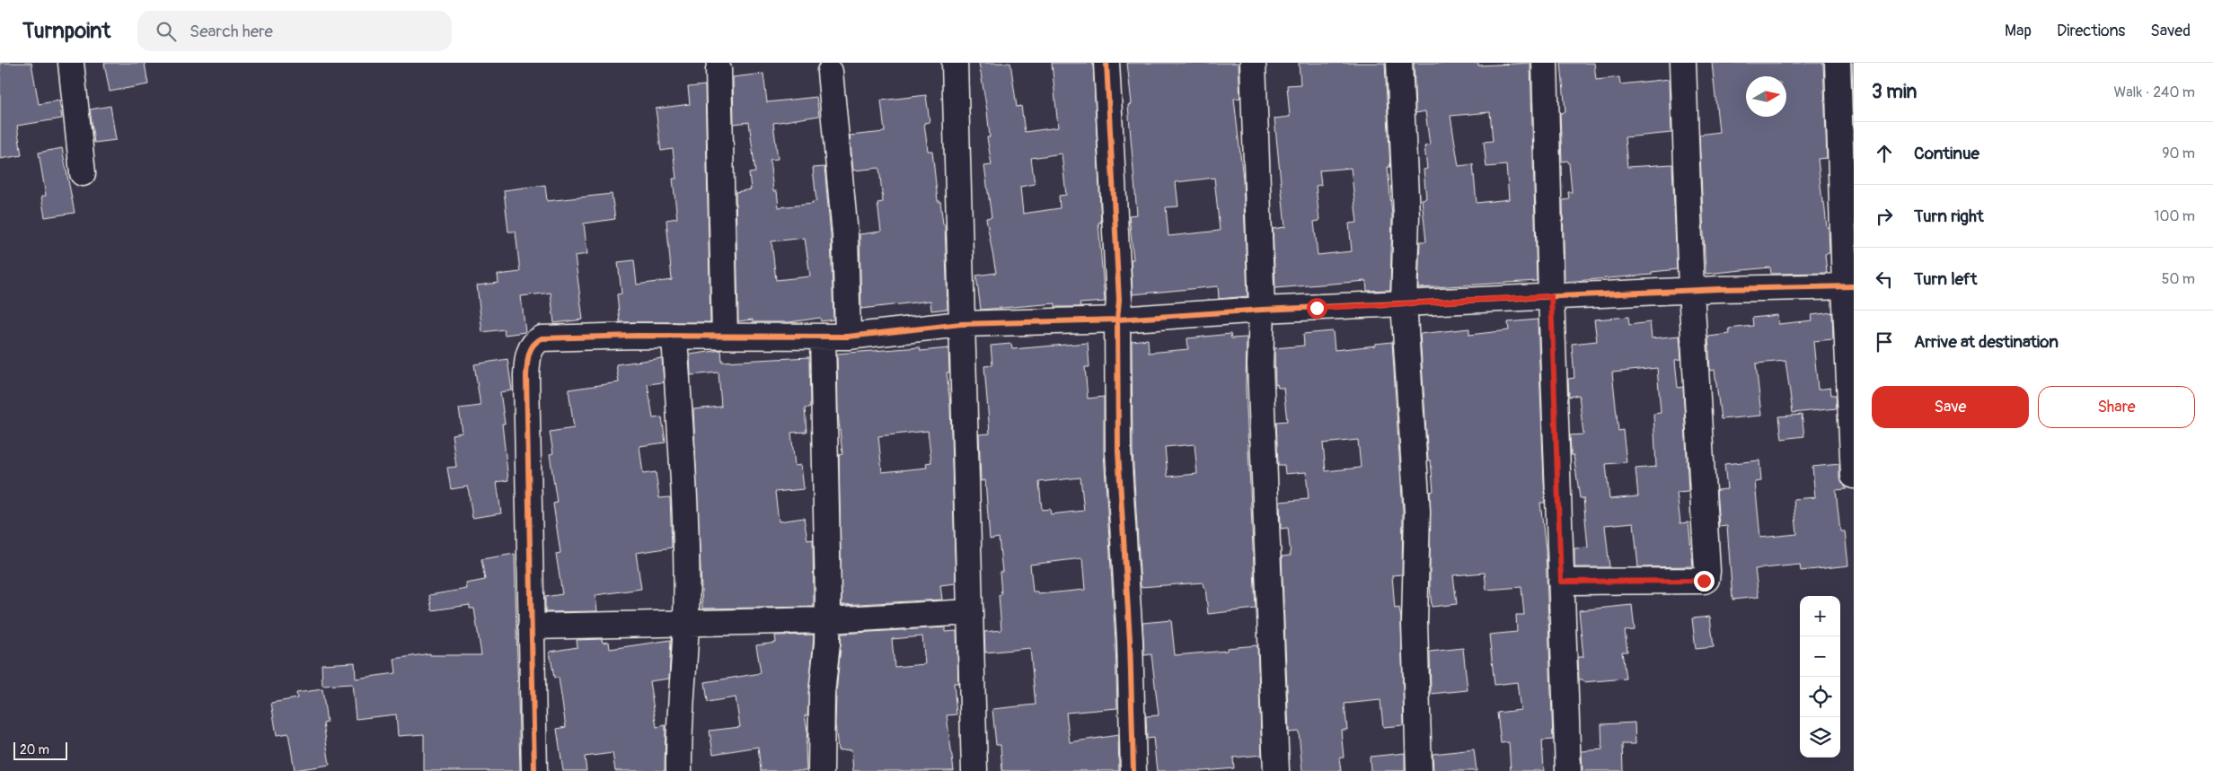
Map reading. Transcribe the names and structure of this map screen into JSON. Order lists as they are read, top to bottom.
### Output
{
  "scale_bar": "20 m",
  "north": "right",
  "page": {
    "header": "Turnpoint",
    "search": "Search here",
    "nav": ["Map", "Directions", "Saved"],
    "heading": ["3 min", "Walk · 240 m"],
    "list": [
      ["Continue", "90 m"],
      ["Turn right", "100 m"],
      ["Turn left", "50 m"],
      "Arrive at destination"
    ],
    "buttons": ["Save", "Share"],
    "map_buttons": ["+", "−"],
    "scale": "20 m"
  }
}
